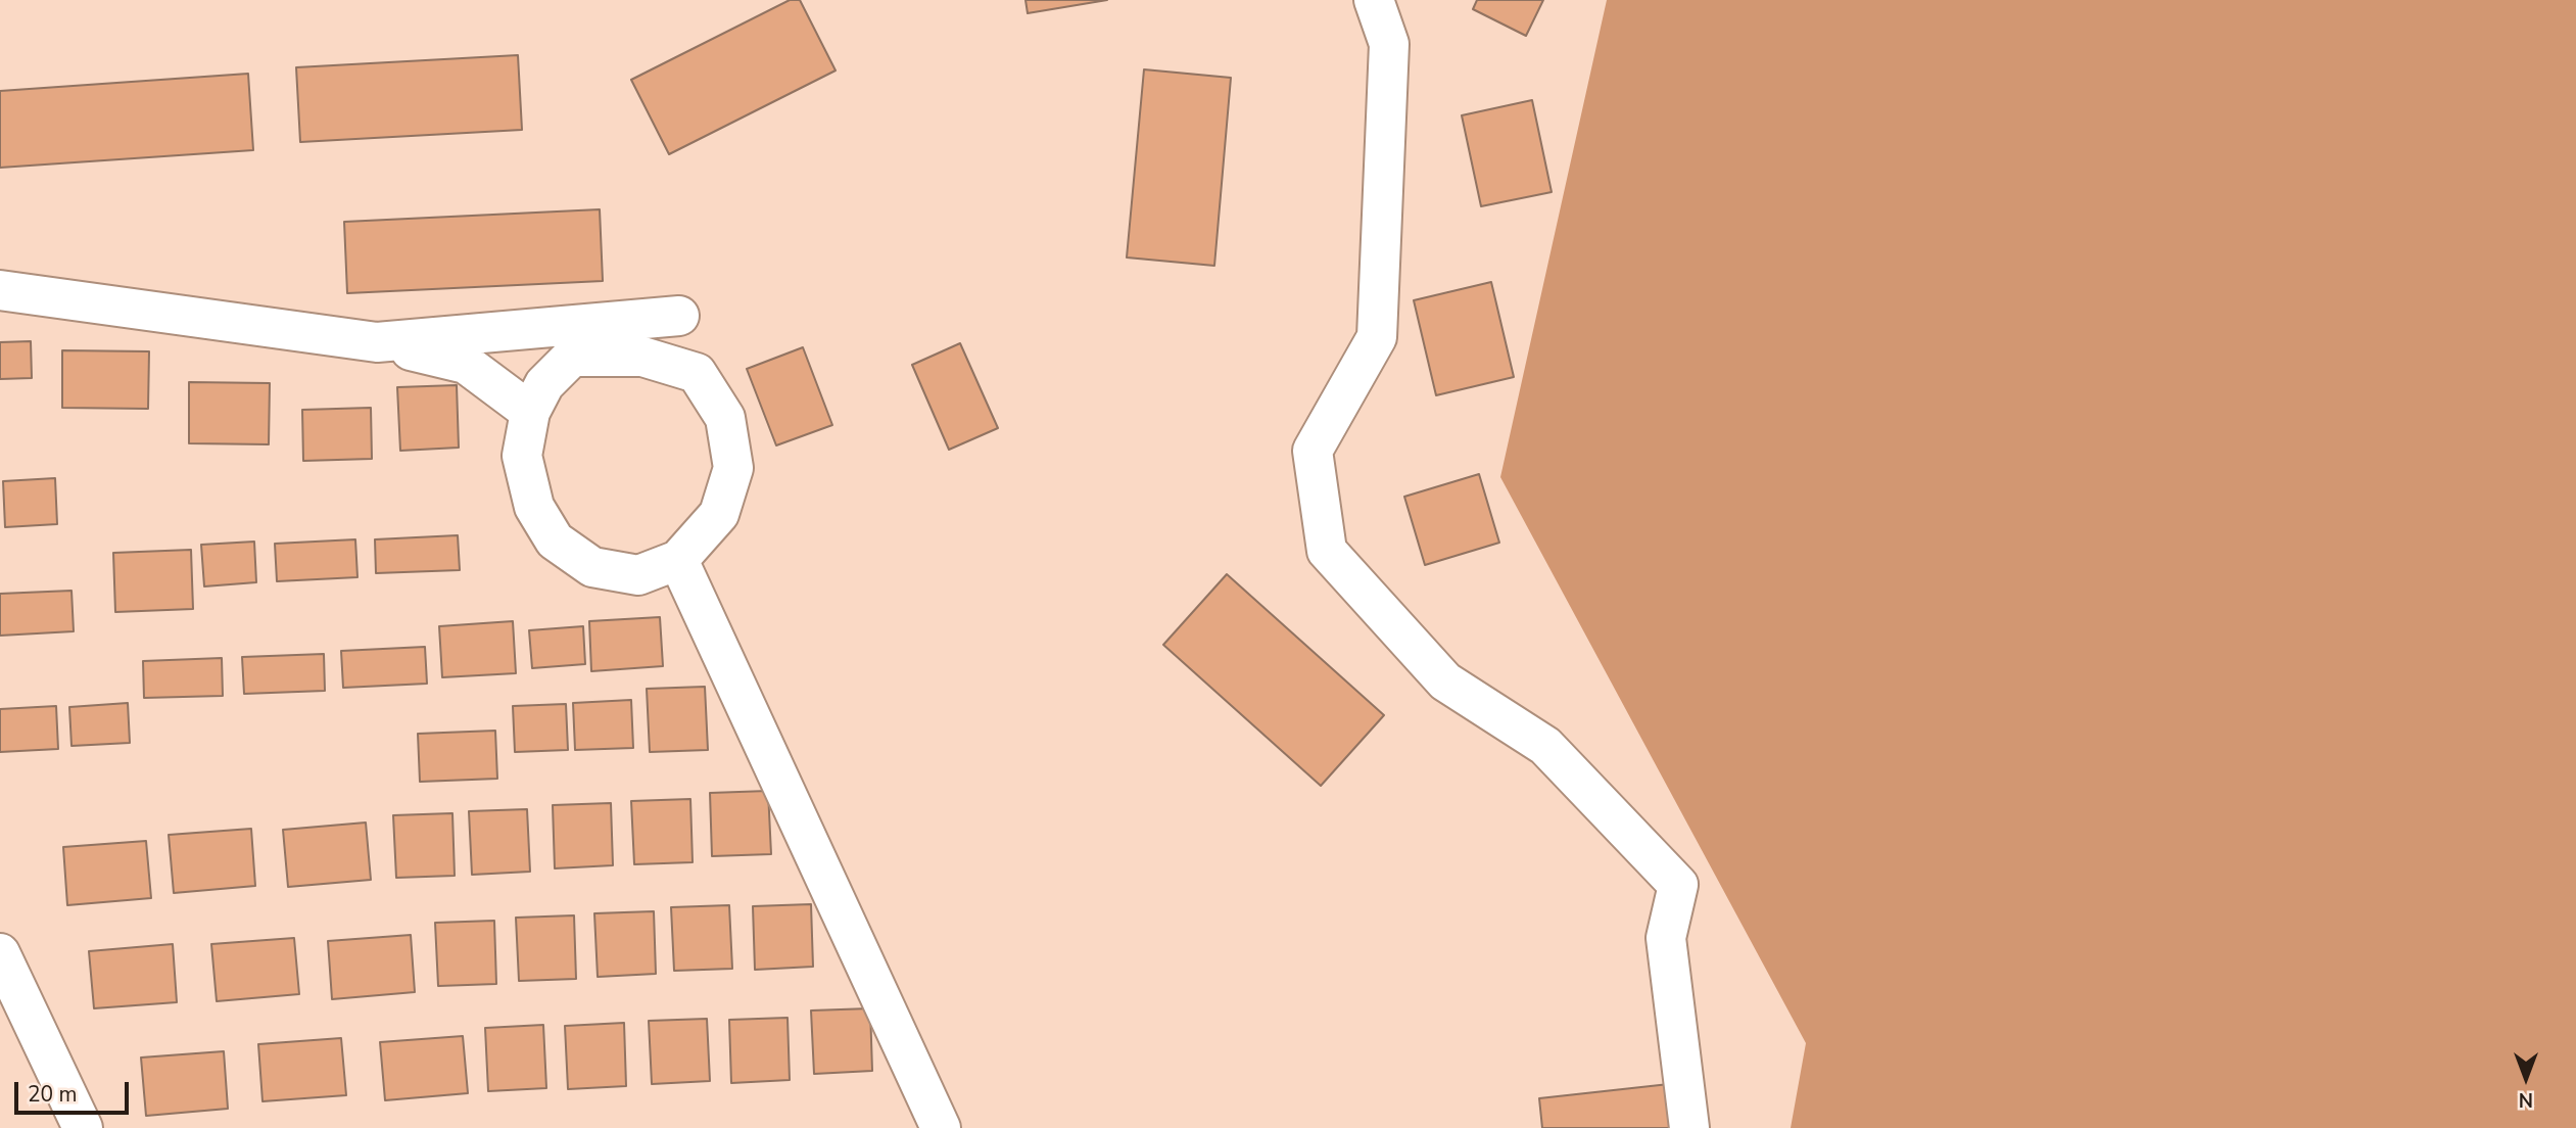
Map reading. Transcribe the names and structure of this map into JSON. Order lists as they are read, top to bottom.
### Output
{
  "scale_bar": "20 m",
  "north": "bottom"
}
